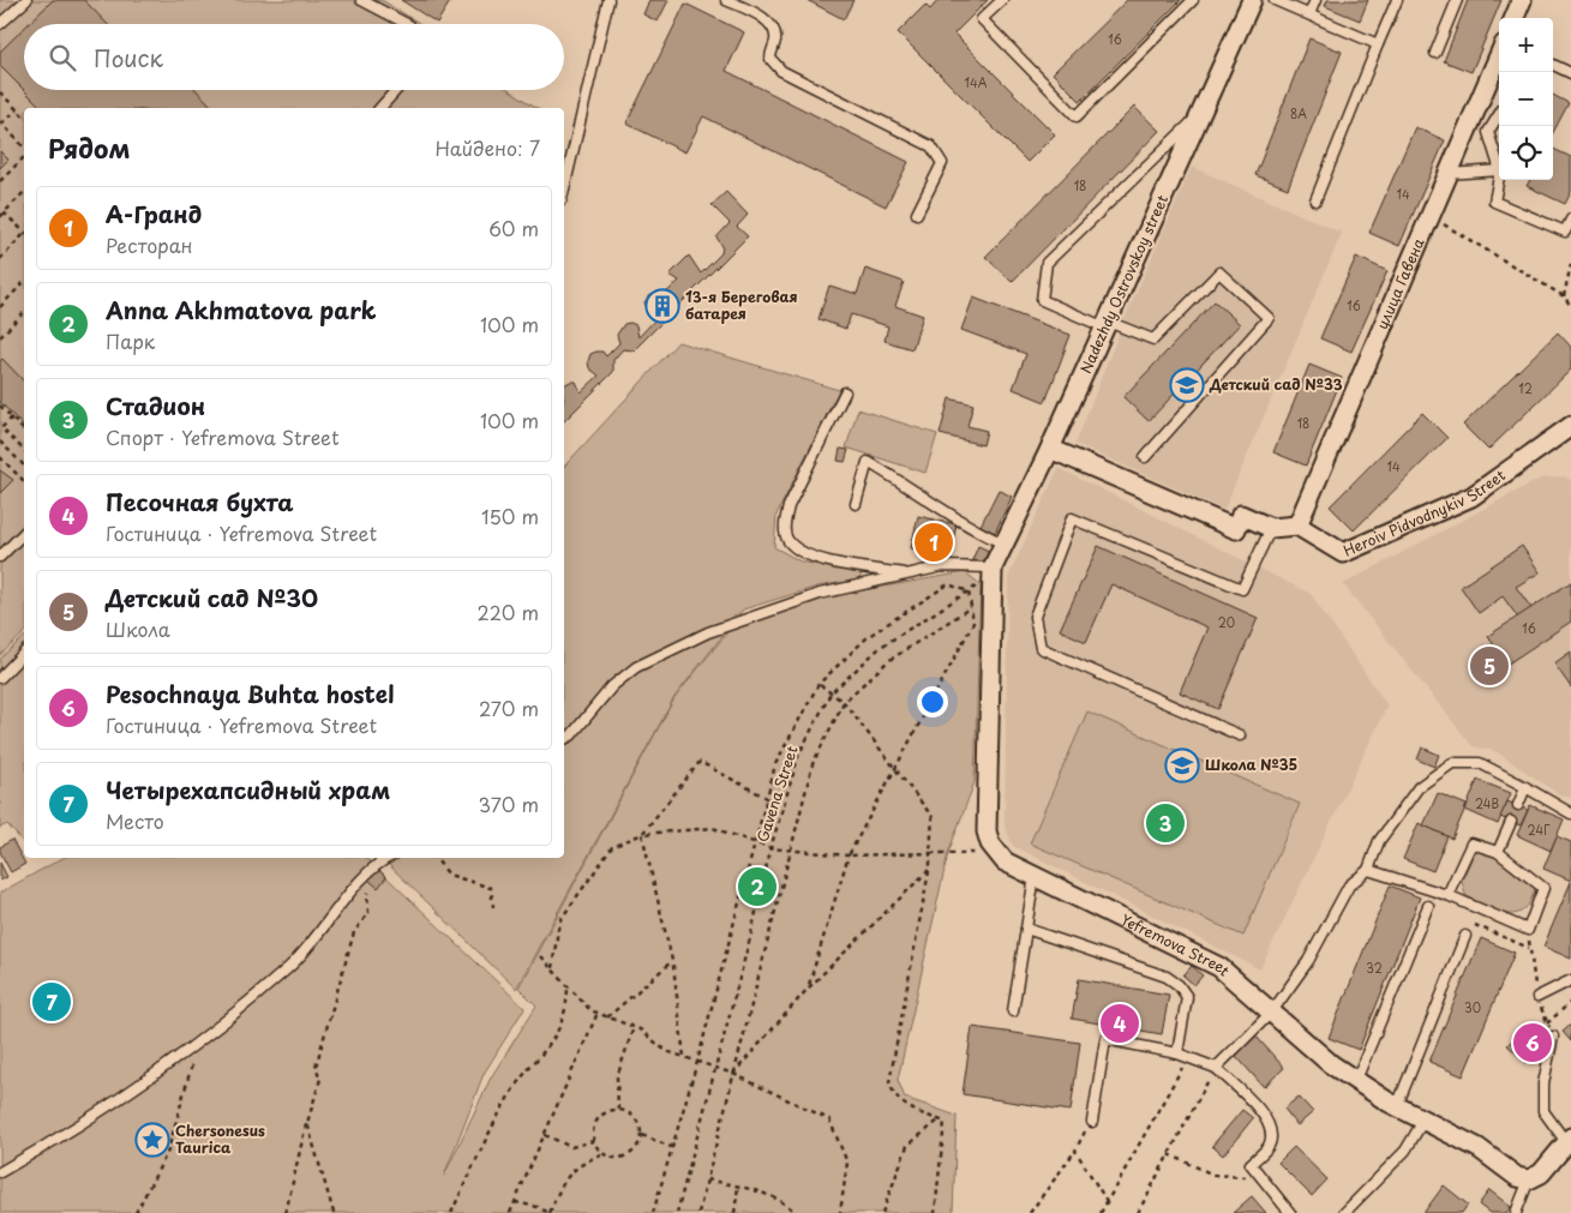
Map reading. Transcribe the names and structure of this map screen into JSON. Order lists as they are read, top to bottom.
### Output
{
  "streets": {
    "street": [
      "Nadezhdy Ostrovskoy street",
      "улица Гавена",
      "Heroiv Pidvodnykiv Street",
      "Yefremova Street"
    ],
    "path": ["Gavena Street"]
  },
  "crossings": [
    ["Nadezhdy Ostrovskoy street", "Gavena Street"],
    ["улица Гавена", "Heroiv Pidvodnykiv Street"]
  ],
  "places": {
    "building": ["13-я Береговая батарея"],
    "school or university": ["Детский сад №33", "Школа №35"],
    "place": ["Chersonesus Taurica"]
  },
  "house_numbers": [
    "16",
    "14А",
    "8А",
    "18",
    "14",
    "16",
    "12",
    "18",
    "14",
    "20",
    "16",
    "24В",
    "24Г",
    "32",
    "30"
  ],
  "page": {
    "map_buttons": ["+", "−"],
    "search": "Поиск",
    "heading": ["Рядом", "Найдено: 7"],
    "list": [
      {
        "mark": "1",
        "name": "А-Гранд",
        "note": "Ресторан",
        "value": "60 m"
      },
      {
        "mark": "2",
        "name": "Anna Akhmatova park",
        "note": "Парк",
        "value": "100 m"
      },
      {
        "mark": "3",
        "name": "Стадион",
        "note": "Спорт · Yefremova Street",
        "value": "100 m"
      },
      {
        "mark": "4",
        "name": "Песочная бухта",
        "note": "Гостиница · Yefremova Street",
        "value": "150 m"
      },
      {
        "mark": "5",
        "name": "Детский сад №30",
        "note": "Школа",
        "value": "220 m"
      },
      {
        "mark": "6",
        "name": "Pesochnaya Buhta hostel",
        "note": "Гостиница · Yefremova Street",
        "value": "270 m"
      },
      {
        "mark": "7",
        "name": "Четырехапсидный храм",
        "note": "Место",
        "value": "370 m"
      }
    ],
    "pins": [
      "1",
      "5",
      "3",
      "2",
      "7",
      "4",
      "6"
    ]
  }
}
